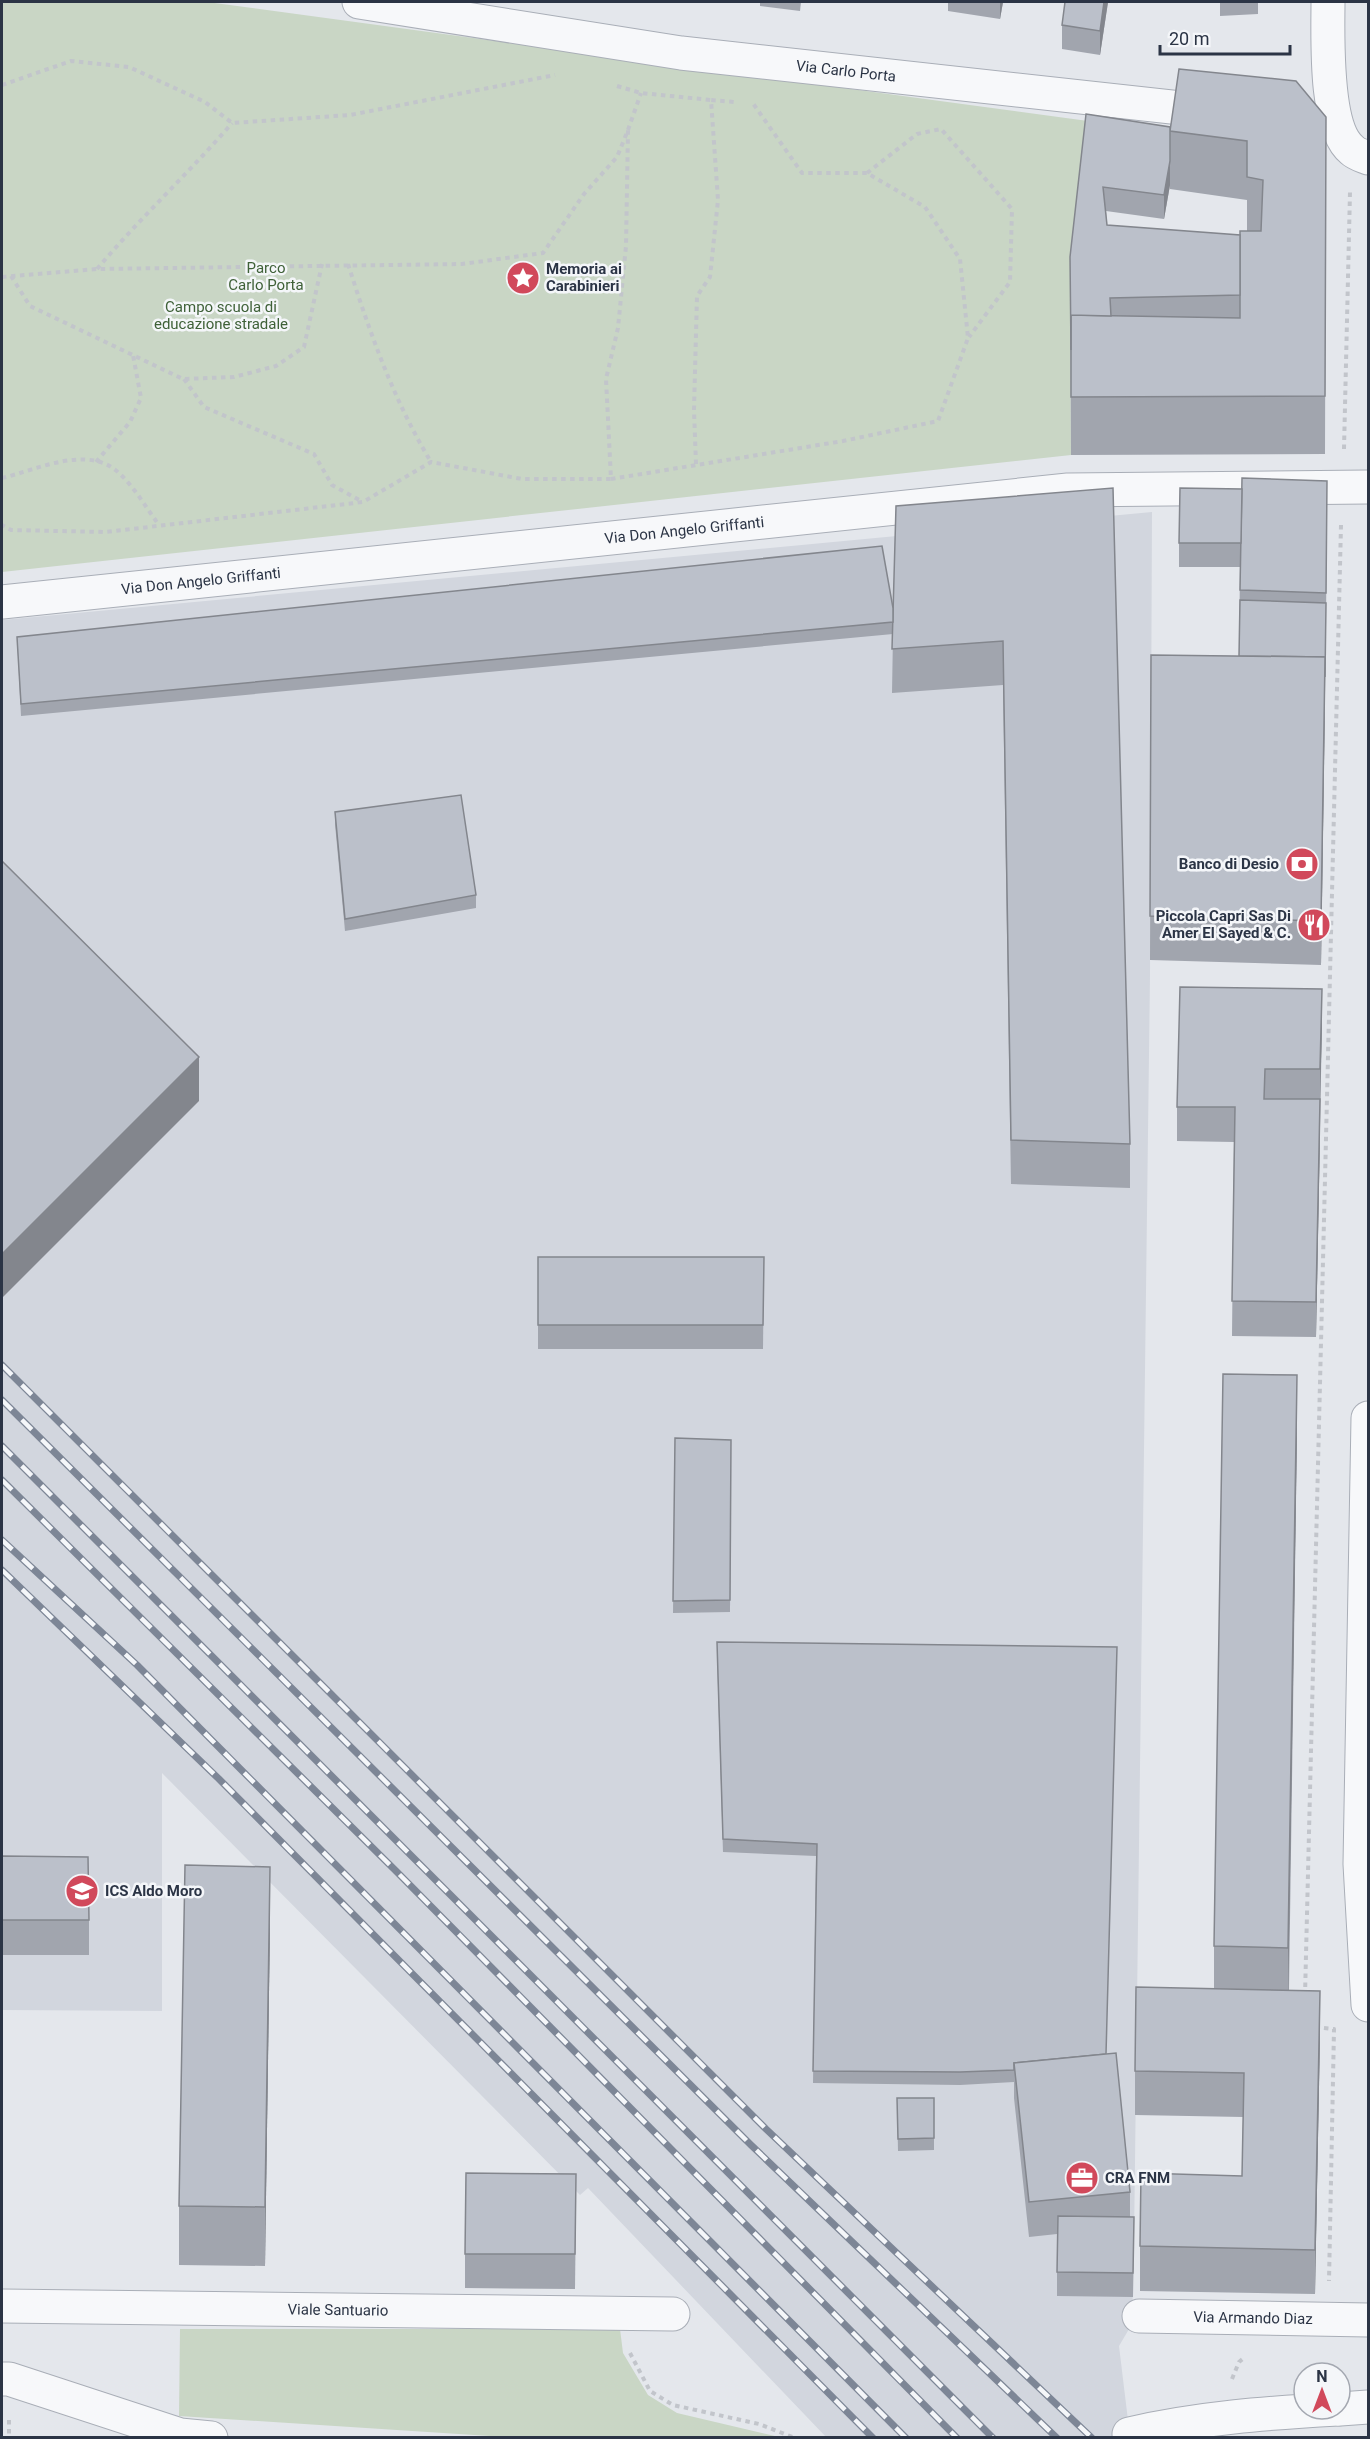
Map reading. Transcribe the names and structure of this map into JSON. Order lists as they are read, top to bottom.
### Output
{
  "streets": {
    "street": [
      "Via Carlo Porta",
      "Via Don Angelo Griffanti",
      "Viale Santuario",
      "Via Armando Diaz"
    ]
  },
  "parks": ["Parco Carlo Porta", "Campo scuola di educazione stradale"],
  "places": {
    "place": ["Memoria ai Carabinieri"],
    "bank": ["Banco di Desio"],
    "restaurant": ["Piccola Capri Sas Di Amer El Sayed & C."],
    "school or university": ["ICS Aldo Moro"],
    "office": ["CRA FNM"]
  },
  "scale_bar": "20 m",
  "north": "top"
}
